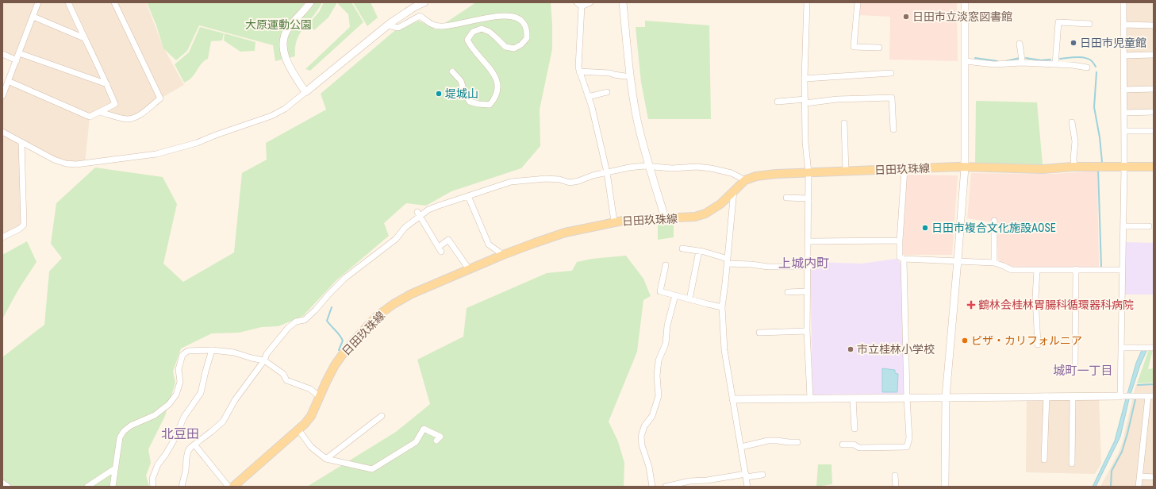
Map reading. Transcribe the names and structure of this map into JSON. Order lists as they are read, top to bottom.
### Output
{
  "streets": {
    "main road": ["日田玖珠線"]
  },
  "districts": ["上城内町", "城町一丁目", "北豆田"],
  "parks": ["大原運動公園"],
  "places": {
    "other": [
      "日田市立淡窓図書館",
      "日田市児童館",
      "堤城山",
      "日田市複合文化施設AOSE",
      "ピザ・カリフォルニア",
      "市立桂林小学校"
    ],
    "health": ["鶴林会桂林胃腸科循環器科病院"]
  }
}
